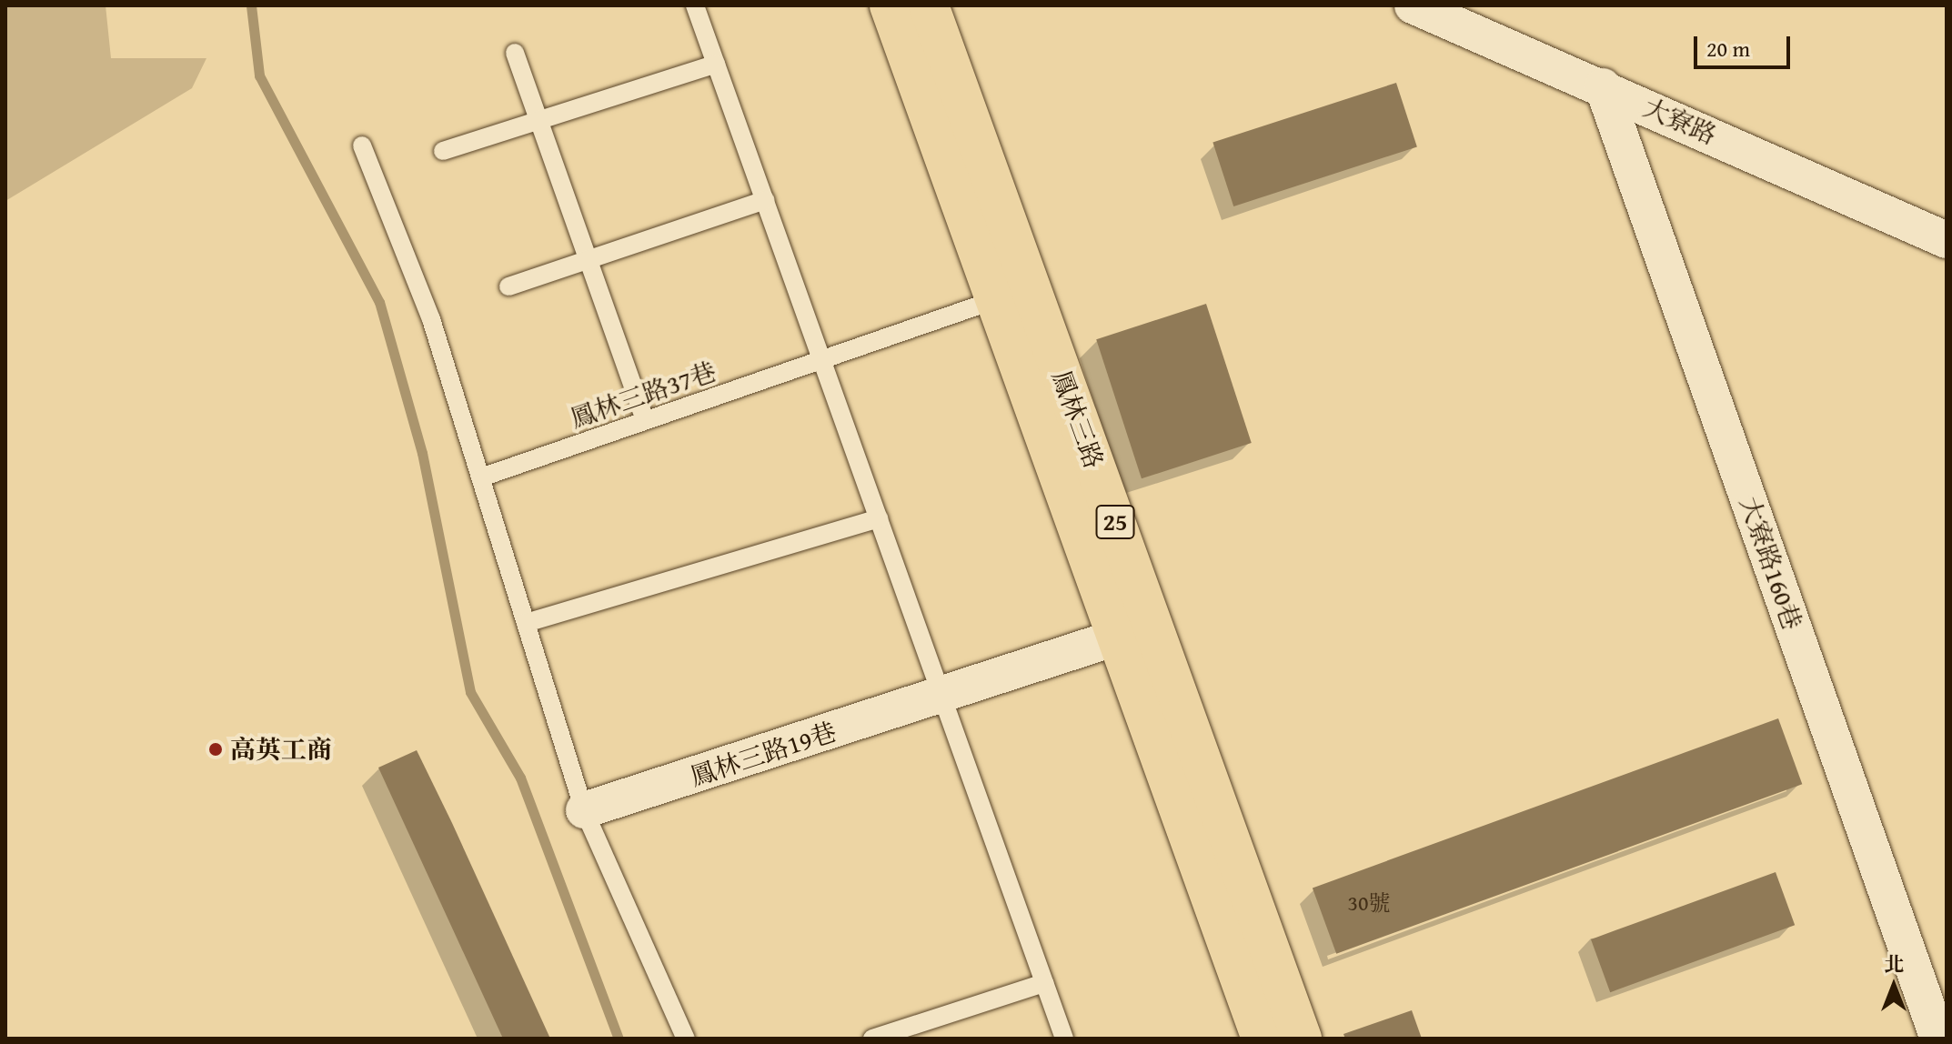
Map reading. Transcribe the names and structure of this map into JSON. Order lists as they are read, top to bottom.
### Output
{
  "streets": {
    "main road": ["鳳林三路", "25"],
    "street": ["大寮路", "大寮路160巷", "鳳林三路19巷"],
    "lane": ["鳳林三路37巷"]
  },
  "crossings": [
    ["大寮路", "大寮路160巷"],
    ["鳳林三路37巷", "鳳林三路"],
    ["鳳林三路", "鳳林三路19巷"]
  ],
  "places": ["高英工商"],
  "house_numbers": ["30號"],
  "scale_bar": "20 m",
  "north": "top"
}
